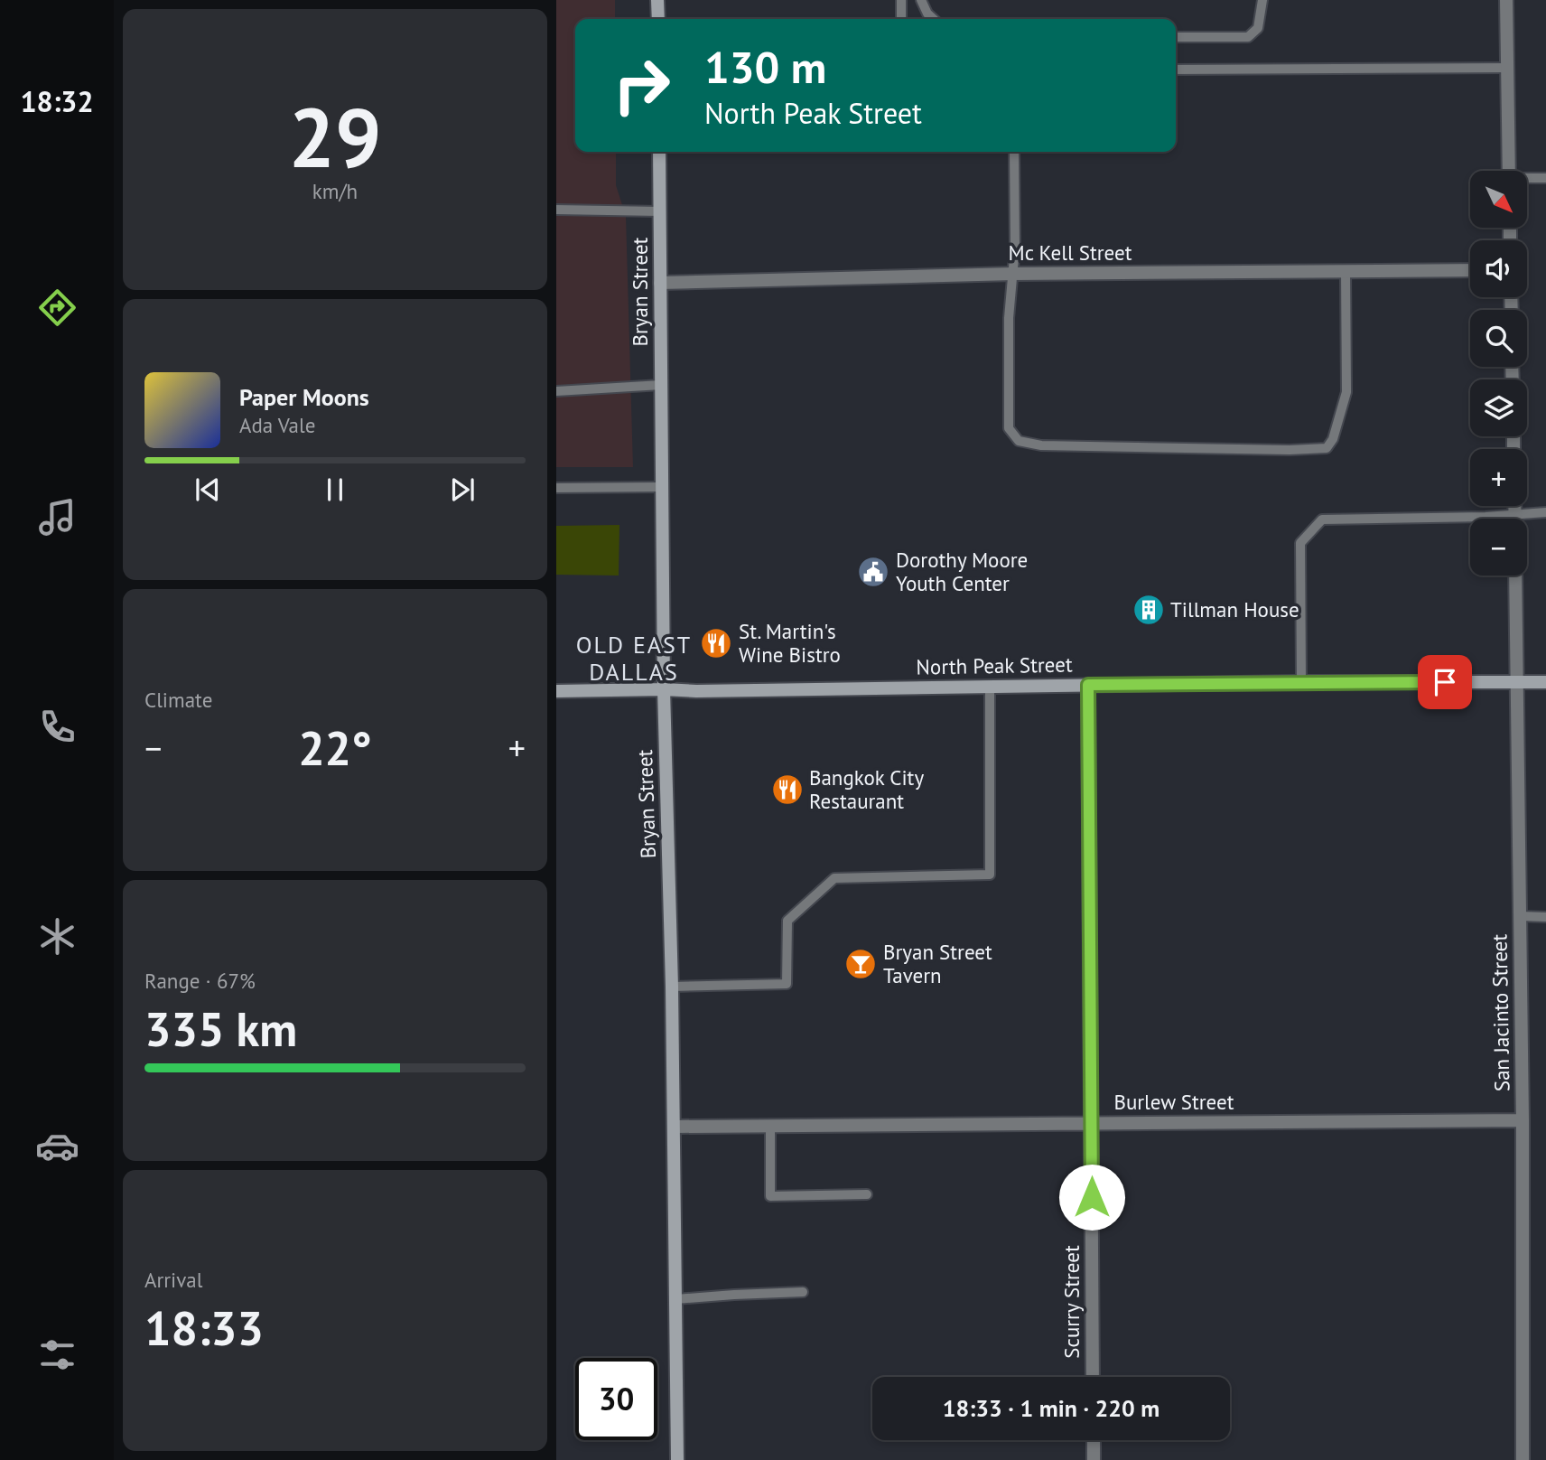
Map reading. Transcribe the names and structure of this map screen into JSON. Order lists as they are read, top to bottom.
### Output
{
  "streets": {
    "street": [
      "Mc Kell Street",
      "Bryan Street",
      "North Peak Street",
      "San Jacinto Street",
      "Burlew Street",
      "Scurry Street"
    ]
  },
  "crossings": [
    ["Mc Kell Street", "Bryan Street"],
    ["Bryan Street", "North Peak Street"],
    ["Bryan Street", "Burlew Street"],
    ["North Peak Street", "San Jacinto Street"],
    ["North Peak Street", "Scurry Street"],
    ["San Jacinto Street", "Burlew Street"],
    ["Burlew Street", "Scurry Street"]
  ],
  "districts": ["OLD EAST DALLAS"],
  "places": {
    "public building": ["Dorothy Moore Youth Center"],
    "building": ["Tillman House"],
    "restaurant": ["St. Martin's Wine Bistro", "Bangkok City Restaurant"],
    "bar": ["Bryan Street Tavern"]
  },
  "north": "bottom right",
  "page": {
    "tabs": "18:32",
    "tile": [
      ["29", "km/h"],
      "Climate",
      ["Range · 67%", "335 km"],
      ["Arrival", "18:33"]
    ],
    "turn": ["130 m", "North Peak Street"],
    "map_buttons": ["+", "−"],
    "song": ["Paper Moons", "Ada Vale"],
    "heat": ["−", "22°", "+"],
    "limit": "30",
    "trip": "18:33 · 1 min · 220 m"
  }
}
